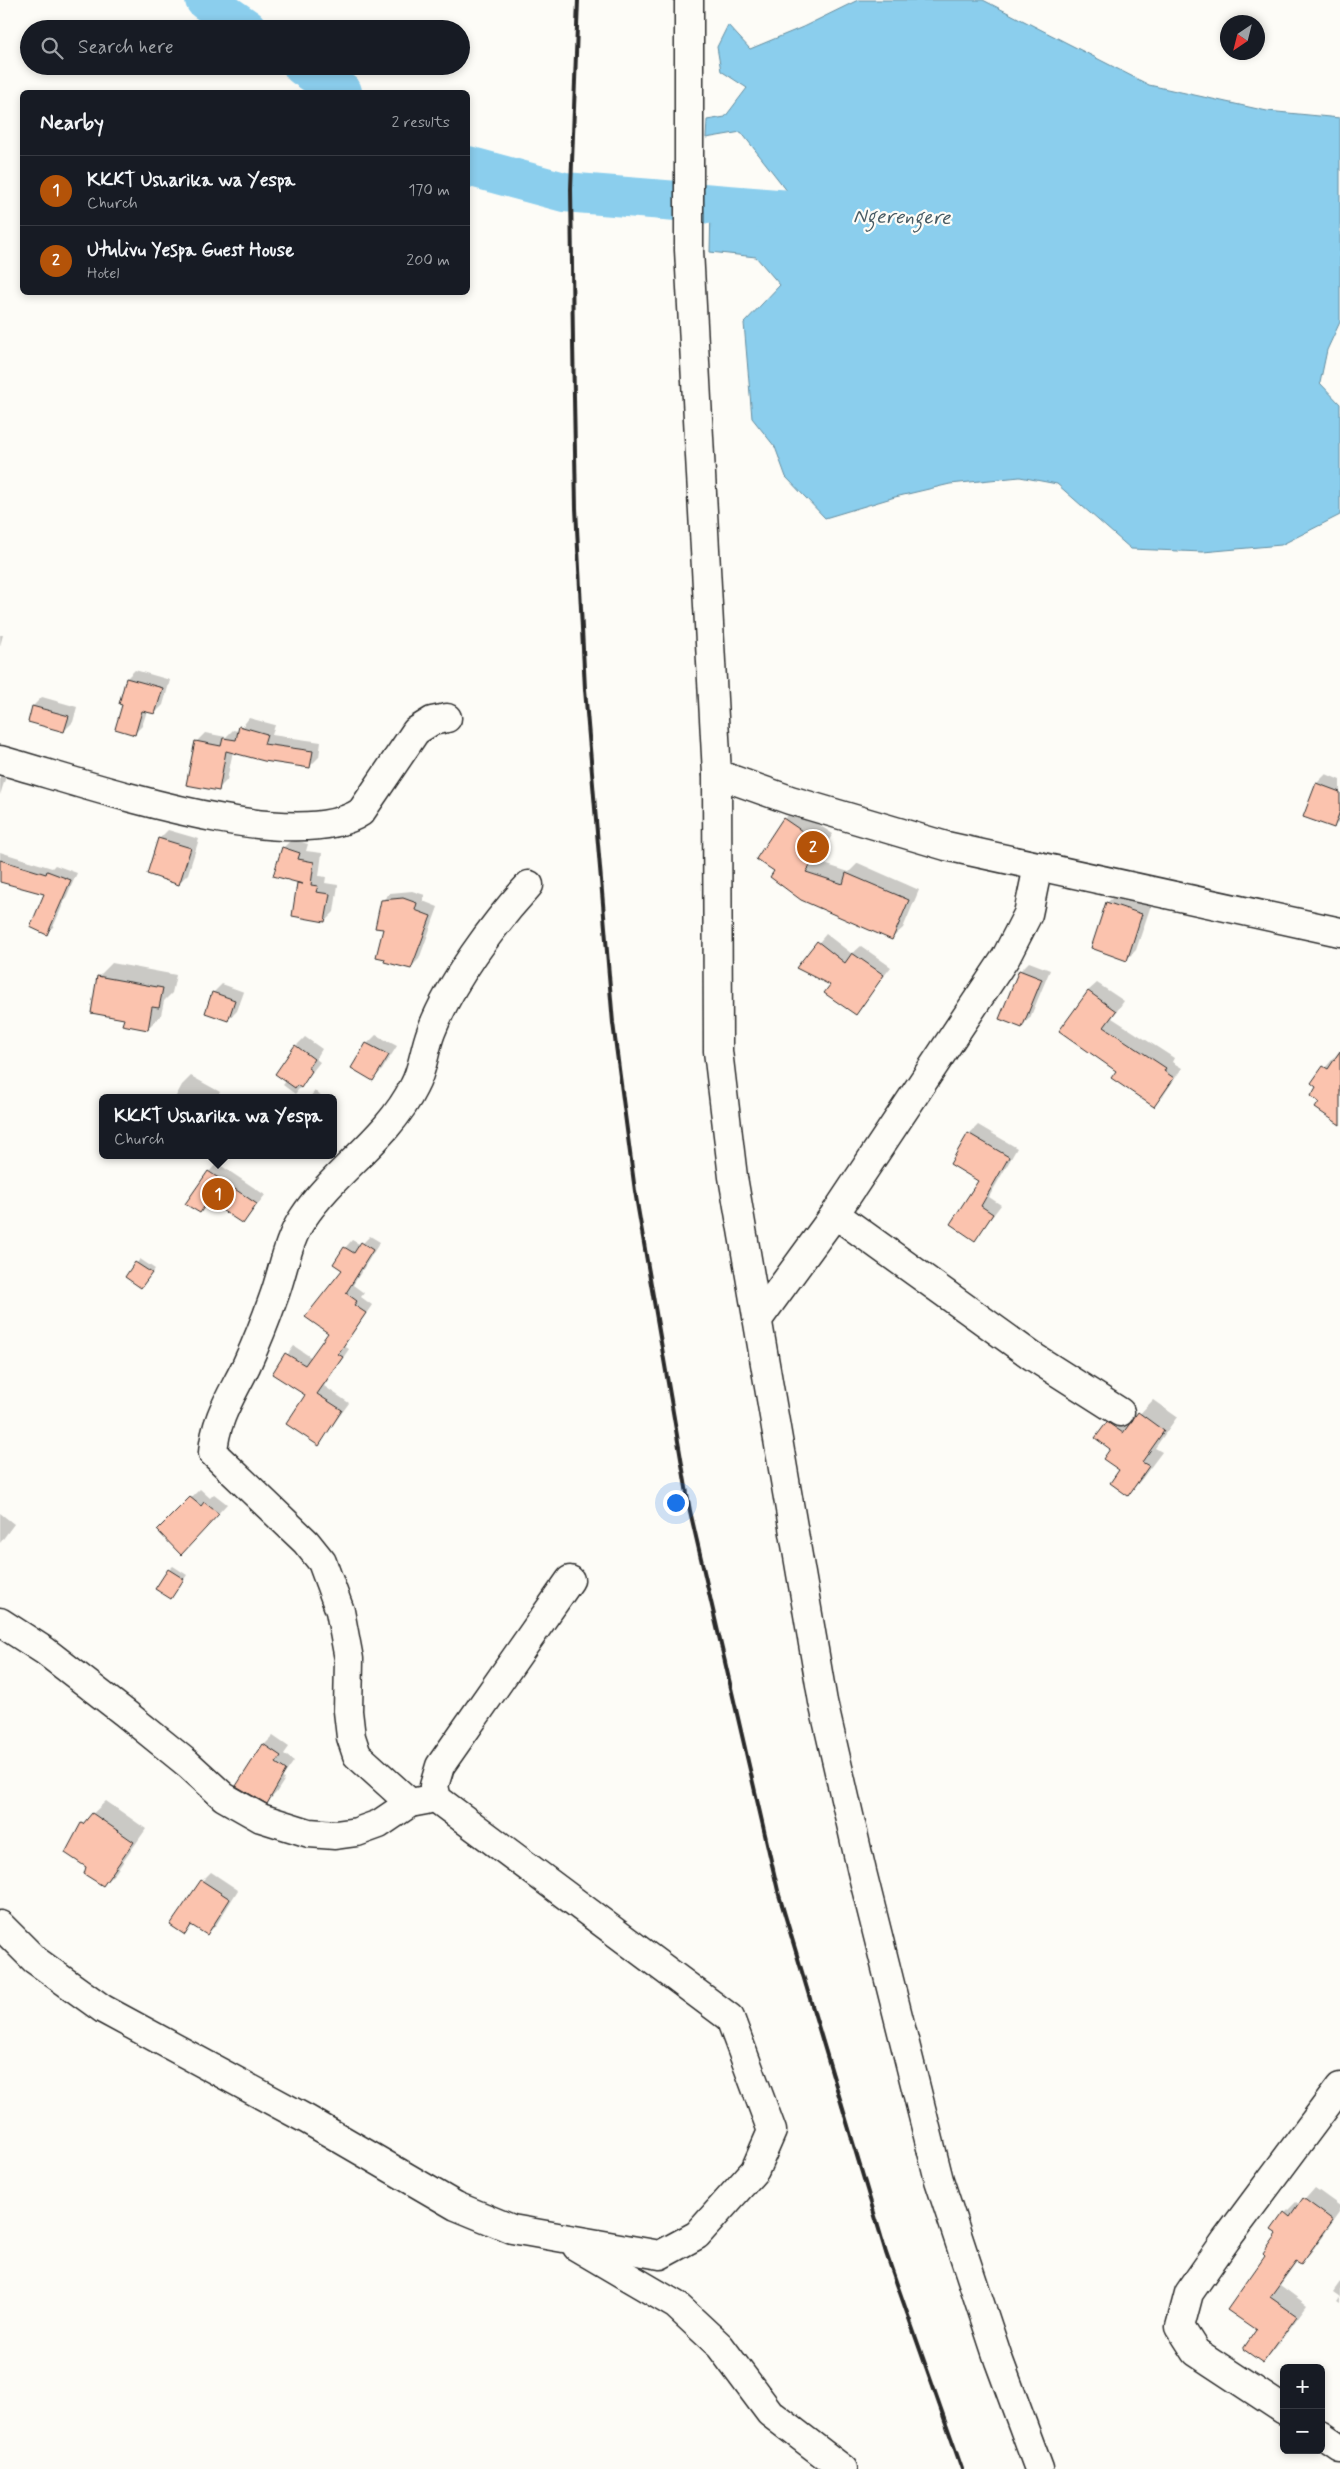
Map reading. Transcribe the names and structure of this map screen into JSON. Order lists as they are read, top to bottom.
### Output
{
  "water": ["Ngerengere"],
  "north": "bottom left",
  "page": {
    "search": "Search here",
    "heading": ["Nearby", "2 results"],
    "list": [
      {
        "mark": "1",
        "name": "KKKT Usharika wa Yespa",
        "note": "Church",
        "value": "170 m"
      },
      {
        "mark": "2",
        "name": "Utulivu Yespa Guest House",
        "note": "Hotel",
        "value": "200 m"
      }
    ],
    "pins": ["2", "1"],
    "popup": ["KKKT Usharika wa Yespa", "Church"],
    "map_buttons": ["+", "−"]
  }
}
